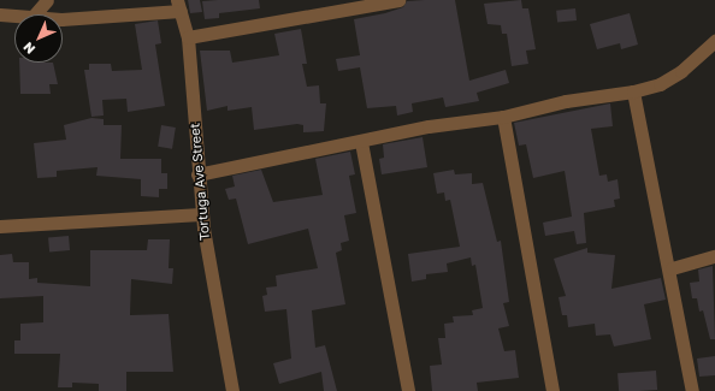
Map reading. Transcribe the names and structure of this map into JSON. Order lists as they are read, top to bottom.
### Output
{
  "streets": {
    "street": ["Tortuga Ave Street"]
  },
  "north": "bottom left"
}
